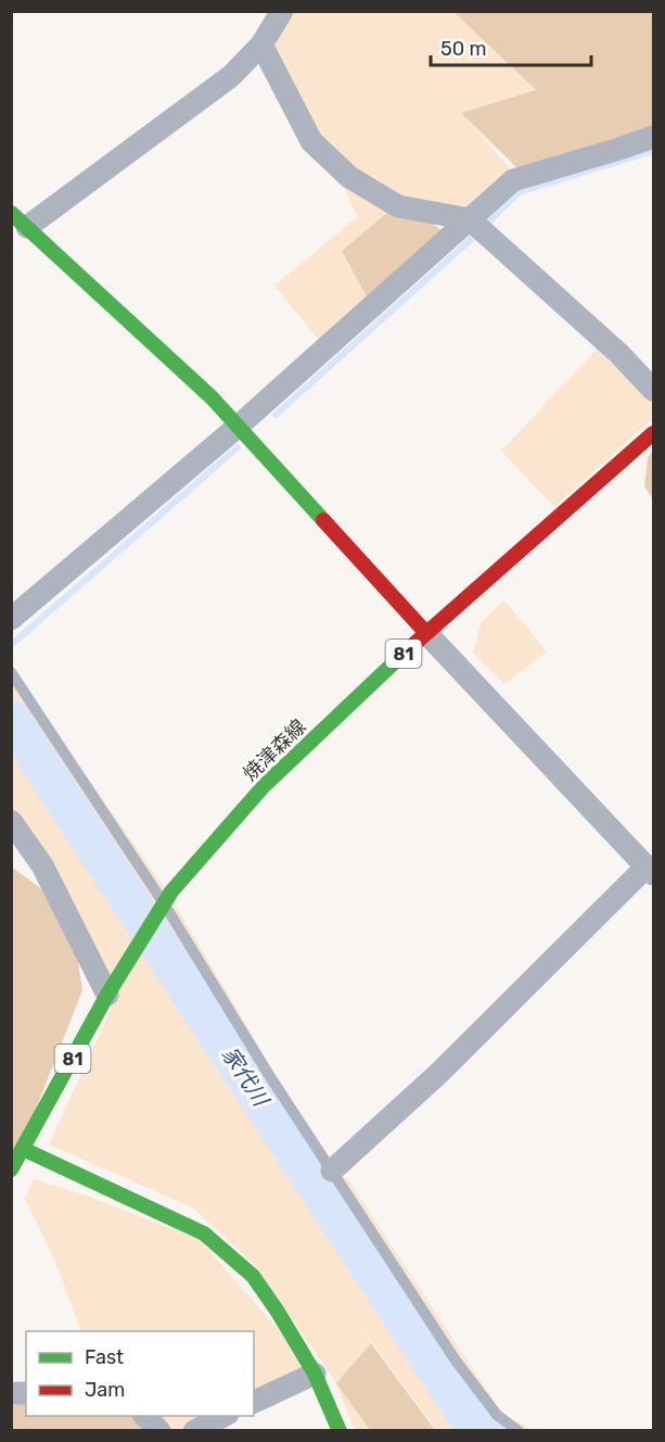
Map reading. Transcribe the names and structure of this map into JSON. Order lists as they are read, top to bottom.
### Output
{
  "streets": {
    "street": ["81", "焼津森線"]
  },
  "water": ["家代川"],
  "legend": ["Fast", "Jam"],
  "scale_bar": "50 m"
}
